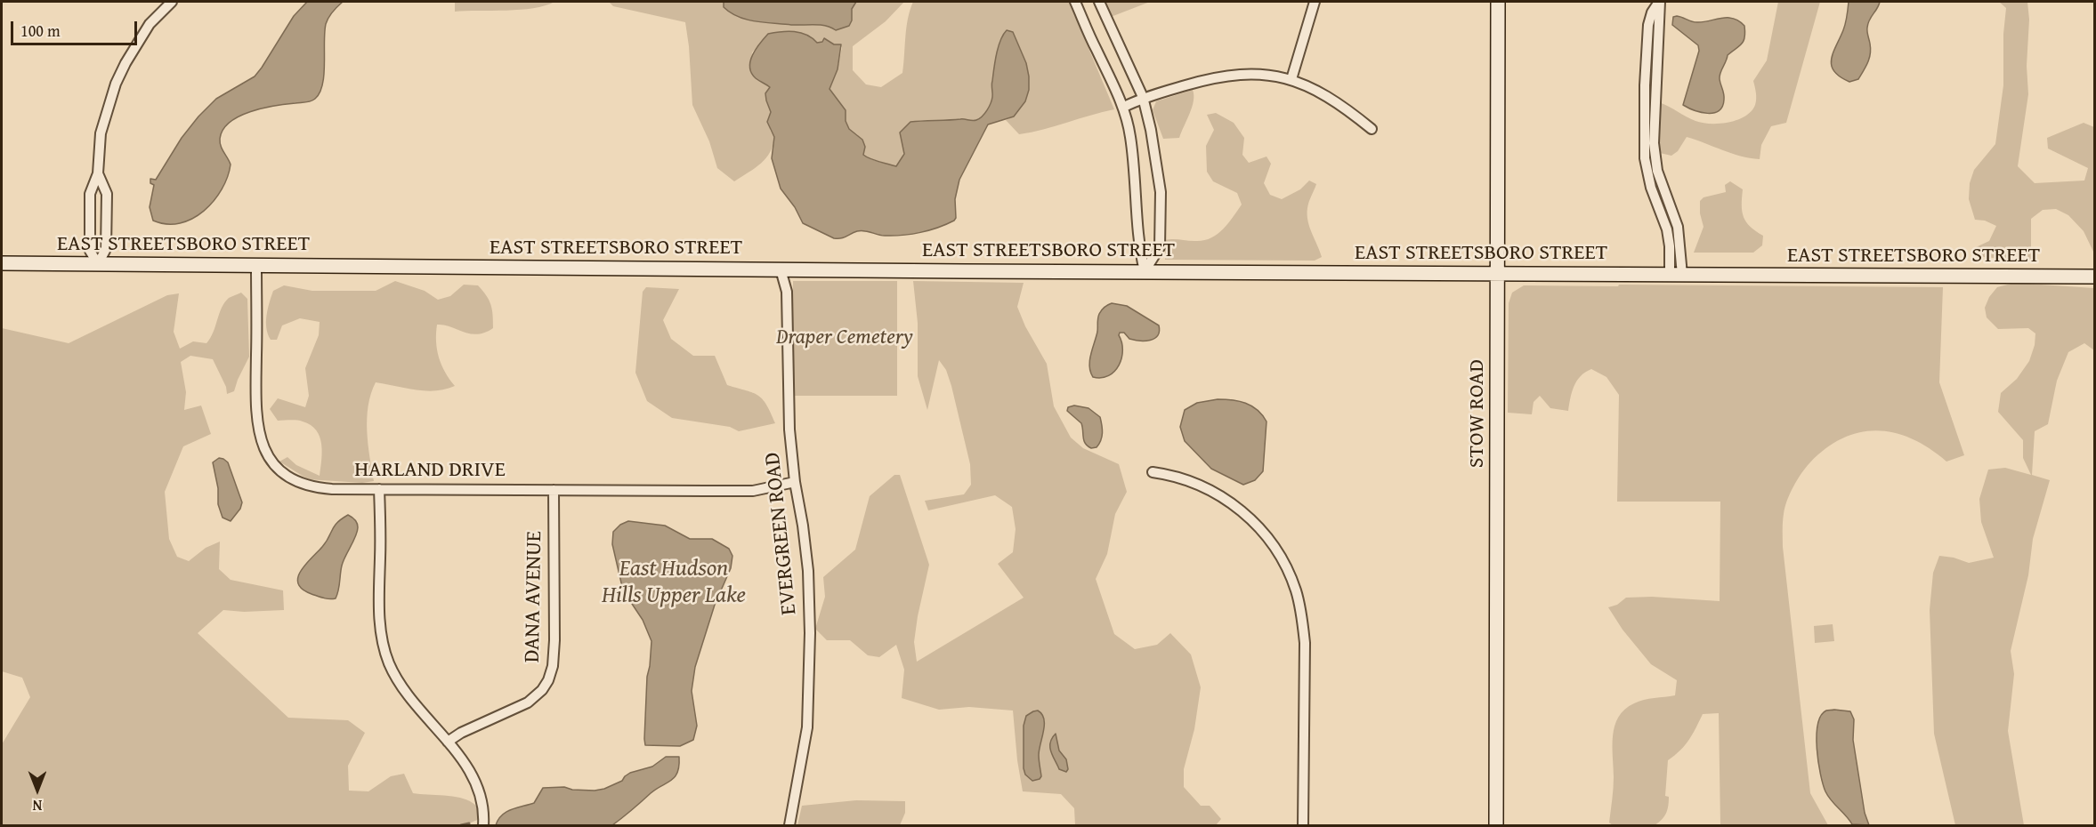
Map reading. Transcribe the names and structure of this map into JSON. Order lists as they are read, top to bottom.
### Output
{
  "streets": {
    "main road": ["EAST STREETSBORO STREET", "STOW ROAD"],
    "street": ["HARLAND DRIVE", "EVERGREEN ROAD", "DANA AVENUE"]
  },
  "crossings": [
    ["EAST STREETSBORO STREET", "STOW ROAD"],
    ["EAST STREETSBORO STREET", "HARLAND DRIVE"],
    ["EAST STREETSBORO STREET", "EVERGREEN ROAD"],
    ["HARLAND DRIVE", "EVERGREEN ROAD"],
    ["HARLAND DRIVE", "DANA AVENUE"]
  ],
  "water": ["East Hudson Hills Upper Lake"],
  "parks": ["Draper Cemetery"],
  "scale_bar": "100 m",
  "north": "bottom"
}
